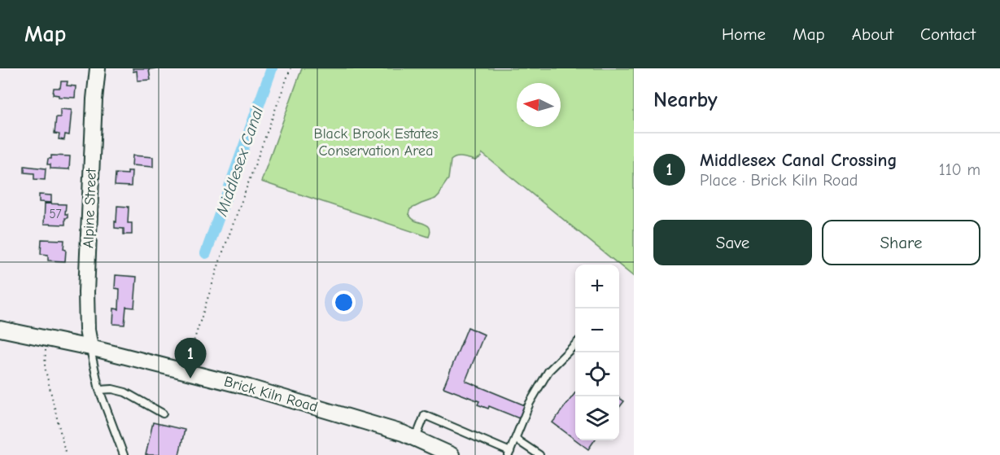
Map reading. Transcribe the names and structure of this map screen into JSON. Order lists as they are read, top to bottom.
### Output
{
  "streets": {
    "street": ["Alpine Street", "Brick Kiln Road"]
  },
  "crossings": [
    ["Alpine Street", "Brick Kiln Road"]
  ],
  "water": ["Middlesex Canal"],
  "parks": ["Black Brook Estates Conservation Area"],
  "house_numbers": ["57"],
  "north": "left",
  "page": {
    "header": "Map",
    "nav": [
      "Home",
      "Map",
      "About",
      "Contact"
    ],
    "heading": "Nearby",
    "list": [
      {
        "mark": "1",
        "name": "Middlesex Canal Crossing",
        "note": "Place · Brick Kiln Road",
        "value": "110 m"
      }
    ],
    "buttons": ["Save", "Share"],
    "map_buttons": ["+", "−"],
    "pins": "1"
  }
}
